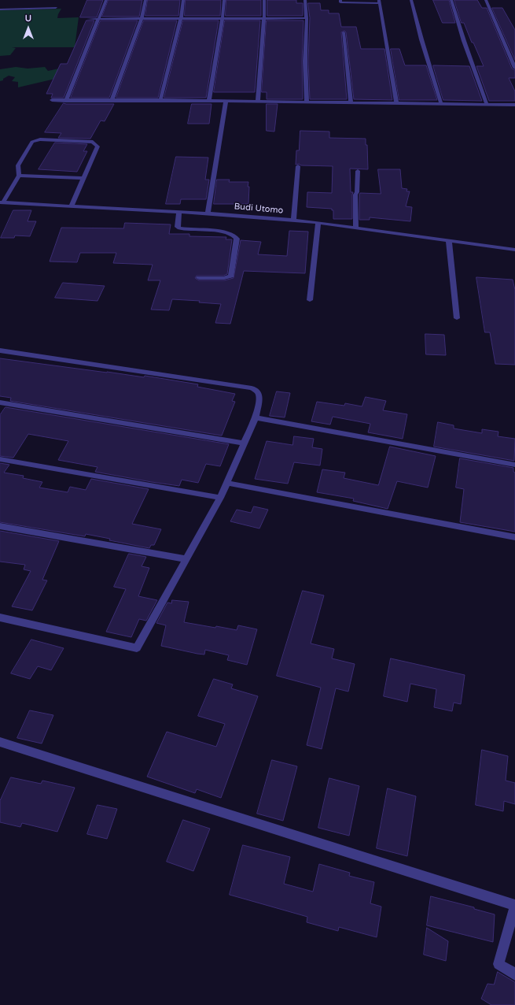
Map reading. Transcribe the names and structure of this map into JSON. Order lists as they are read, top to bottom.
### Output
{
  "streets": {
    "street": ["Budi Utomo"]
  },
  "north": "top"
}
